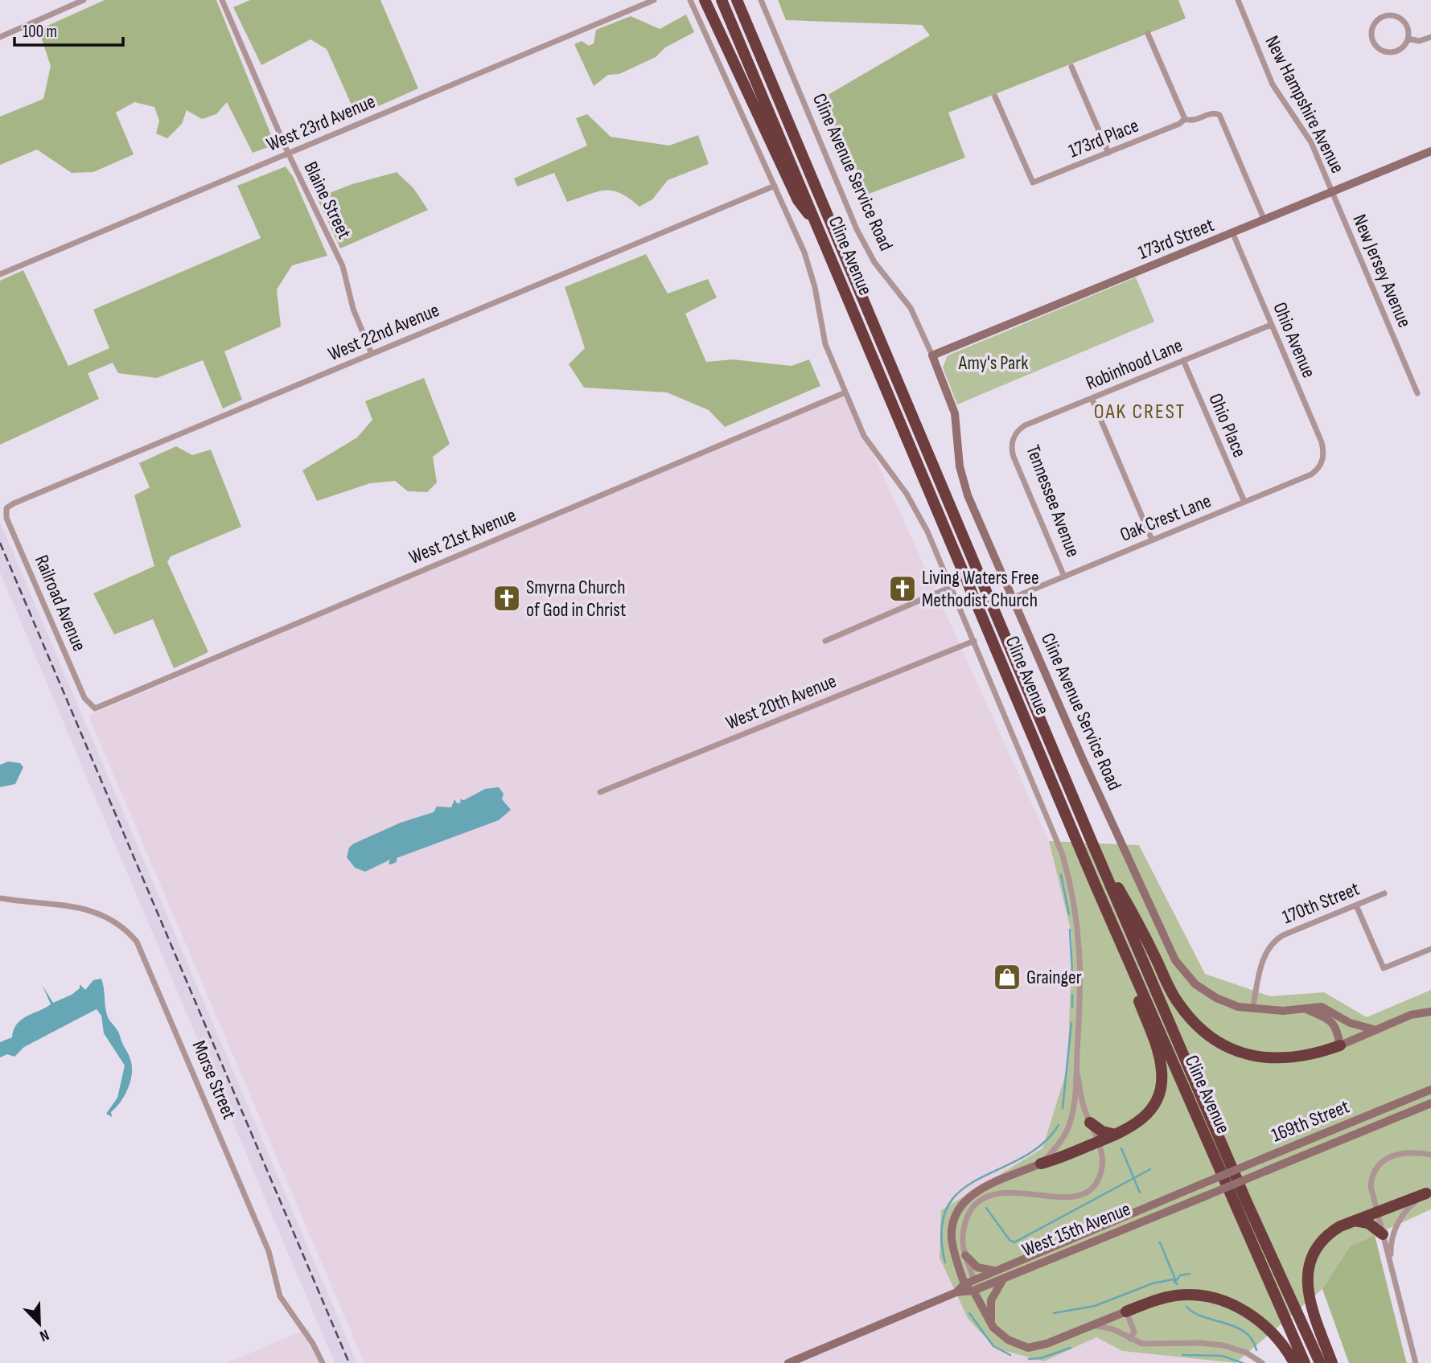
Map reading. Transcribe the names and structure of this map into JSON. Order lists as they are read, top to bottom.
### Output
{
  "streets": {
    "highway": ["Cline Avenue"],
    "main road": [
      "Cline Avenue Service Road",
      "173rd Street",
      "169th Street",
      "West 15th Avenue"
    ],
    "street": [
      "New Hampshire Avenue",
      "West 23rd Avenue",
      "173rd Place",
      "Blaine Street",
      "New Jersey Avenue",
      "West 22nd Avenue",
      "Ohio Avenue",
      "Robinhood Lane",
      "Ohio Place",
      "Tennessee Avenue",
      "Oak Crest Lane",
      "West 21st Avenue",
      "Railroad Avenue",
      "West 20th Avenue",
      "170th Street",
      "Morse Street"
    ]
  },
  "crossings": [
    ["New Hampshire Avenue", "173rd Street"],
    ["New Hampshire Avenue", "New Jersey Avenue"],
    ["West 23rd Avenue", "Blaine Street"],
    ["173rd Place", "173rd Street"],
    ["Cline Avenue Service Road", "173rd Street"],
    ["Cline Avenue Service Road", "Oak Crest Lane"],
    ["Cline Avenue Service Road", "170th Street"],
    ["Blaine Street", "West 22nd Avenue"],
    ["173rd Street", "New Jersey Avenue"],
    ["173rd Street", "Ohio Avenue"],
    ["Cline Avenue", "West 22nd Avenue"],
    ["Cline Avenue", "West 21st Avenue"],
    ["Cline Avenue", "West 20th Avenue"],
    ["Cline Avenue", "West 15th Avenue"],
    ["West 22nd Avenue", "Railroad Avenue"],
    ["Ohio Avenue", "Robinhood Lane"],
    ["Ohio Avenue", "Oak Crest Lane"],
    ["Robinhood Lane", "Ohio Place"],
    ["Robinhood Lane", "Tennessee Avenue"],
    ["Ohio Place", "Oak Crest Lane"],
    ["Tennessee Avenue", "Oak Crest Lane"],
    ["West 21st Avenue", "Railroad Avenue"],
    ["169th Street", "West 15th Avenue"]
  ],
  "districts": ["OAK CREST"],
  "parks": ["Amy's Park"],
  "places": {
    "church": ["Living Waters Free Methodist Church", "Smyrna Church of God in Christ"],
    "shop": ["Grainger"]
  },
  "scale_bar": "100 m",
  "north": "bottom right"
}
